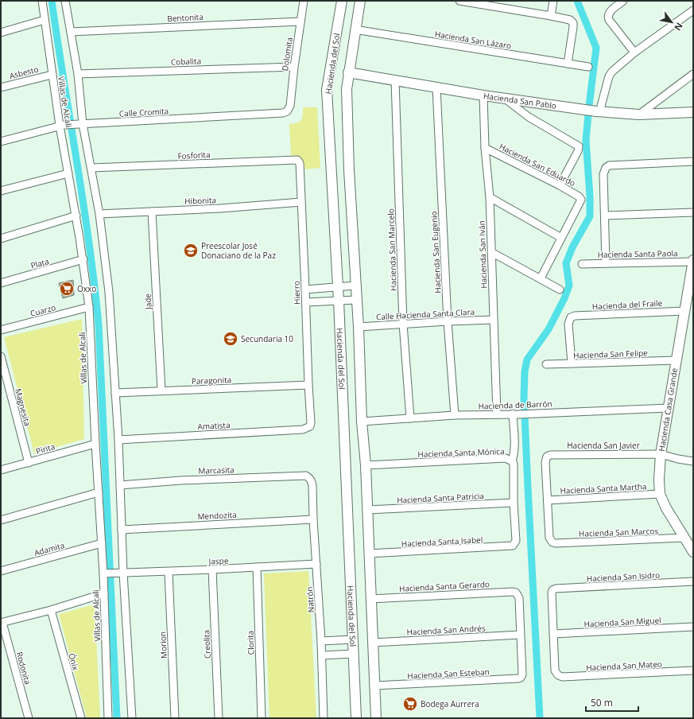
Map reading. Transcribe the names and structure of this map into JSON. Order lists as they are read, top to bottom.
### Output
{
  "streets": {
    "street": [
      "Bentonita",
      "Hacienda San Lázaro",
      "Dolomita",
      "Cobalita",
      "Hacienda del Sol",
      "Asbesto",
      "Hacienda San Pablo",
      "Villas de Alcali",
      "Calle Cromita",
      "Fosforita",
      "Hacienda San Eduardo",
      "Hibonita",
      "Hacienda San Marcelo",
      "Hacienda San Eugenio",
      "Hacienda Santa Paola",
      "Hacienda San Iván",
      "Plata",
      "Hierro",
      "Jade",
      "Hacienda del Fraile",
      "Cuarzo",
      "Calle Hacienda Santa Clara",
      "Hacienda San Felipe",
      "Paragonita",
      "Hacienda de Barrón",
      "Magnesita",
      "Hacienda Casa Grande",
      "Amatista",
      "Hacienda San Javier",
      "Pirita",
      "Hacienda Santa Mónica",
      "Marcasita",
      "Hacienda Santa Martha",
      "Hacienda Santa Patricia",
      "Mendozita",
      "Hacienda San Marcos",
      "Hacienda Santa Isabel",
      "Adamita",
      "Jaspe",
      "Hacienda San Isidro",
      "Hacienda Santa Gerardo",
      "Natrón",
      "Hacienda San Miguel",
      "Hacienda San Andrés",
      "Clorita",
      "Creolita",
      "Morion",
      "Ónix",
      "Hacienda San Mateo",
      "Rodonita",
      "Hacienda San Esteban"
    ]
  },
  "crossings": [
    ["Bentonita", "Dolomita"],
    ["Bentonita", "Villas de Alcali"],
    ["Dolomita", "Cobalita"],
    ["Dolomita", "Calle Cromita"],
    ["Cobalita", "Villas de Alcali"],
    ["Asbesto", "Villas de Alcali"],
    ["Hacienda San Pablo", "Hacienda San Marcelo"],
    ["Hacienda San Pablo", "Hacienda San Eugenio"],
    ["Hacienda San Pablo", "Hacienda San Iván"],
    ["Villas de Alcali", "Calle Cromita"],
    ["Villas de Alcali", "Fosforita"],
    ["Villas de Alcali", "Hibonita"],
    ["Villas de Alcali", "Plata"],
    ["Villas de Alcali", "Cuarzo"],
    ["Villas de Alcali", "Paragonita"],
    ["Villas de Alcali", "Amatista"],
    ["Villas de Alcali", "Pirita"],
    ["Villas de Alcali", "Marcasita"],
    ["Villas de Alcali", "Mendozita"],
    ["Villas de Alcali", "Adamita"],
    ["Villas de Alcali", "Jaspe"],
    ["Fosforita", "Hierro"],
    ["Hacienda San Eduardo", "Hacienda San Iván"],
    ["Hibonita", "Hierro"],
    ["Hibonita", "Jade"],
    ["Hacienda San Marcelo", "Calle Hacienda Santa Clara"],
    ["Hacienda San Marcelo", "Hacienda de Barrón"],
    ["Hacienda San Eugenio", "Calle Hacienda Santa Clara"],
    ["Hacienda San Eugenio", "Hacienda de Barrón"],
    ["Hacienda Santa Paola", "Hacienda Casa Grande"],
    ["Hacienda San Iván", "Calle Hacienda Santa Clara"],
    ["Hacienda San Iván", "Hacienda de Barrón"],
    ["Hierro", "Paragonita"],
    ["Hierro", "Amatista"],
    ["Jade", "Paragonita"],
    ["Hacienda del Fraile", "Hacienda San Felipe"],
    ["Hacienda del Fraile", "Hacienda Casa Grande"],
    ["Hacienda San Felipe", "Hacienda Casa Grande"],
    ["Hacienda de Barrón", "Hacienda Casa Grande"],
    ["Magnesita", "Pirita"],
    ["Hacienda Casa Grande", "Hacienda San Javier"],
    ["Hacienda Casa Grande", "Hacienda Santa Martha"],
    ["Hacienda Casa Grande", "Hacienda San Marcos"],
    ["Hacienda San Javier", "Hacienda Santa Martha"],
    ["Hacienda San Javier", "Hacienda San Marcos"],
    ["Hacienda Santa Mónica", "Hacienda Santa Patricia"],
    ["Hacienda Santa Mónica", "Hacienda Santa Isabel"],
    ["Marcasita", "Natrón"],
    ["Hacienda Santa Martha", "Hacienda San Marcos"],
    ["Mendozita", "Natrón"],
    ["Jaspe", "Natrón"],
    ["Jaspe", "Clorita"],
    ["Jaspe", "Creolita"],
    ["Jaspe", "Morion"],
    ["Hacienda San Isidro", "Hacienda San Miguel"],
    ["Hacienda San Isidro", "Hacienda San Mateo"],
    ["Hacienda Santa Gerardo", "Hacienda San Andrés"],
    ["Hacienda Santa Gerardo", "Hacienda San Esteban"],
    ["Hacienda San Miguel", "Hacienda San Mateo"],
    ["Hacienda San Andrés", "Hacienda San Esteban"]
  ],
  "places": {
    "school or university": ["Preescolar José Donaciano de la Paz", "Secundaria 10"],
    "supermarket": ["Oxxo", "Bodega Aurrera"]
  },
  "scale_bar": "50 m",
  "north": "bottom right"
}
